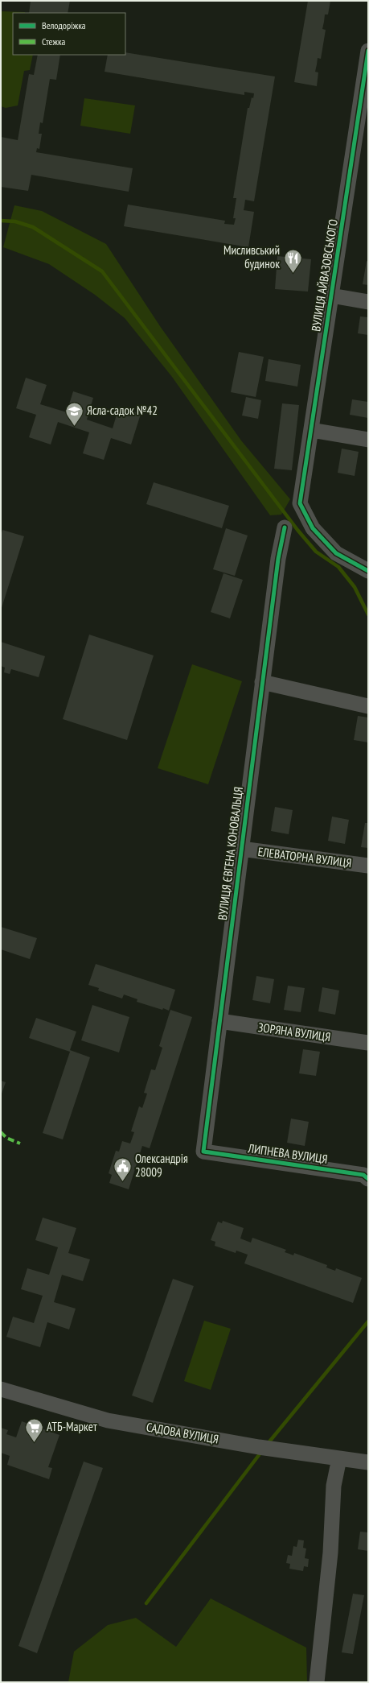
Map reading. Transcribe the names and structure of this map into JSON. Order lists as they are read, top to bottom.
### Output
{
  "streets": {
    "street": [
      "ВУЛИЦЯ АЙВАЗОВСЬКОГО",
      "ВУЛИЦЯ ЄВГЕНА КОНОВАЛЬЦЯ",
      "ЕЛЕВАТОРНА ВУЛИЦЯ",
      "ЗОРЯНА ВУЛИЦЯ",
      "ЛИПНЕВА ВУЛИЦЯ",
      "САДОВА ВУЛИЦЯ"
    ]
  },
  "crossings": [
    ["ВУЛИЦЯ ЄВГЕНА КОНОВАЛЬЦЯ", "ЕЛЕВАТОРНА ВУЛИЦЯ"],
    ["ВУЛИЦЯ ЄВГЕНА КОНОВАЛЬЦЯ", "ЗОРЯНА ВУЛИЦЯ"],
    ["ВУЛИЦЯ ЄВГЕНА КОНОВАЛЬЦЯ", "ЛИПНЕВА ВУЛИЦЯ"]
  ],
  "places": {
    "restaurant": ["Мисливський будинок"],
    "school or university": ["Ясла-садок №42"],
    "public building": ["Олександрія 28009"],
    "supermarket": ["АТБ-Маркет"]
  },
  "legend": ["Велодоріжка", "Стежка"]
}
